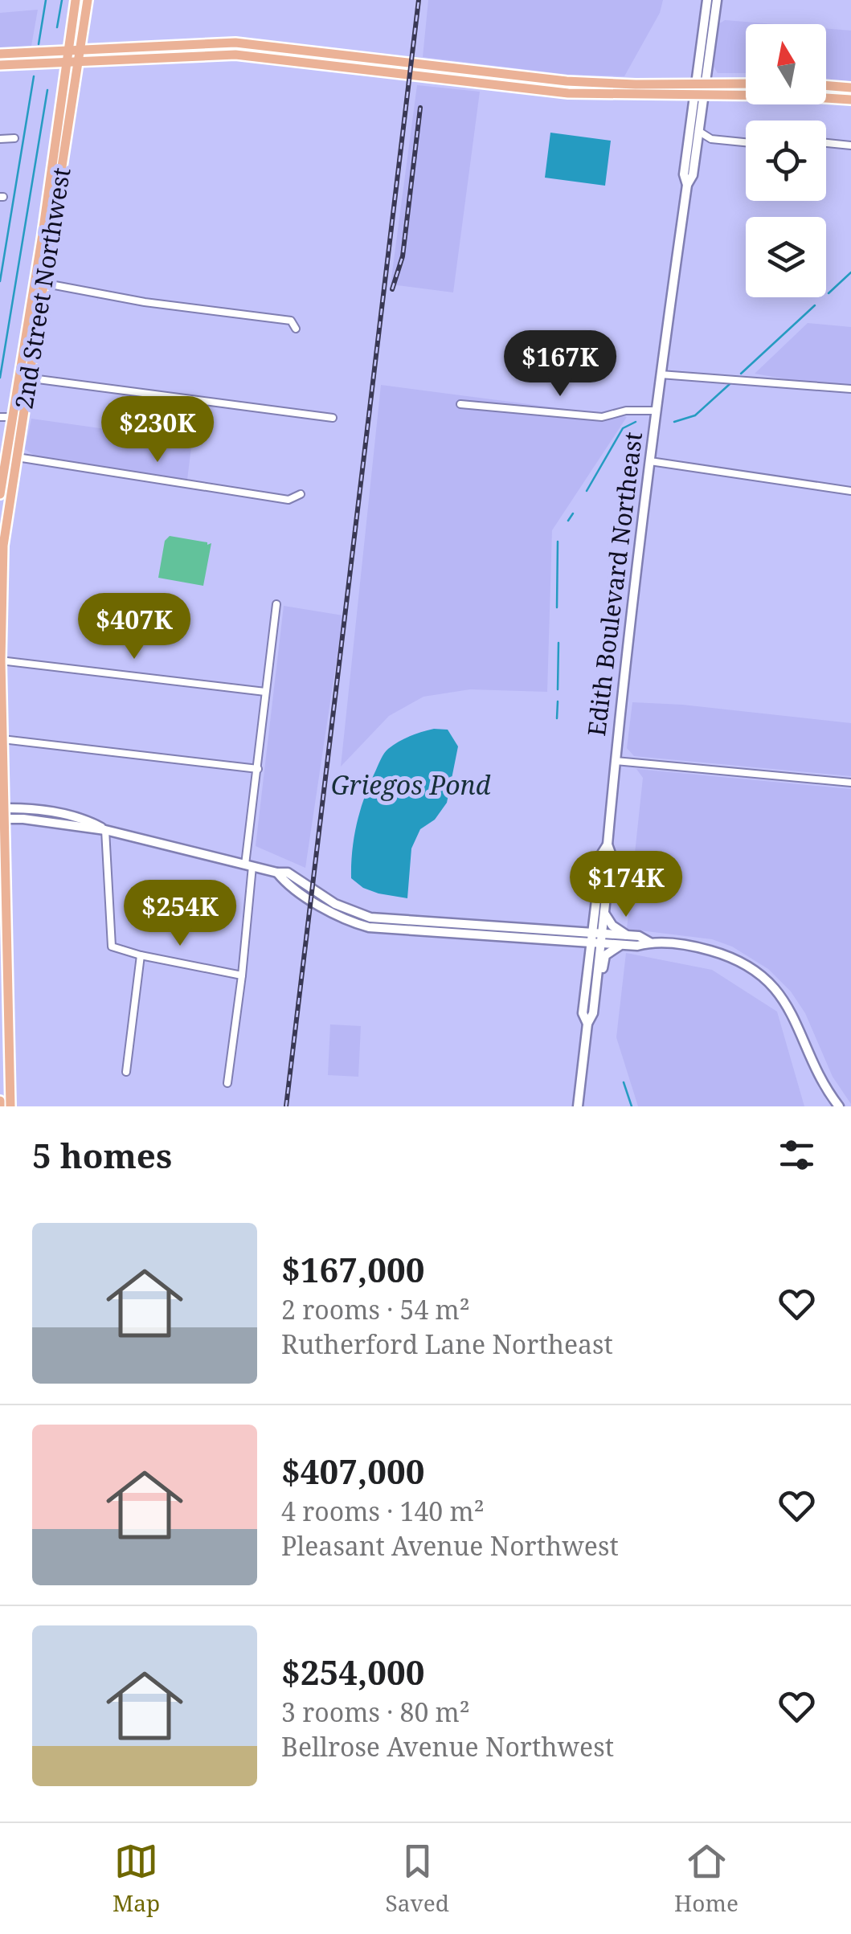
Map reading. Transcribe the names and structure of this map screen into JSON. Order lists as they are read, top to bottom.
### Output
{
  "streets": {
    "main road": ["2nd Street Northwest"],
    "street": ["Edith Boulevard Northeast"]
  },
  "water": ["Griegos Pond"],
  "north": "top",
  "page": {
    "price": [
      "$167K",
      "$230K",
      "$407K",
      "$174K",
      "$254K"
    ],
    "heading": "5 homes",
    "list": [
      {
        "name": "$167,000",
        "note": "2 rooms · 54 m² · Rutherford Lane Northeast"
      },
      {
        "name": "$407,000",
        "note": "4 rooms · 140 m² · Pleasant Avenue Northwest"
      },
      {
        "name": "$254,000",
        "note": "3 rooms · 80 m² · Bellrose Avenue Northwest"
      }
    ],
    "tabs": ["Map", "Saved", "Home"]
  }
}
